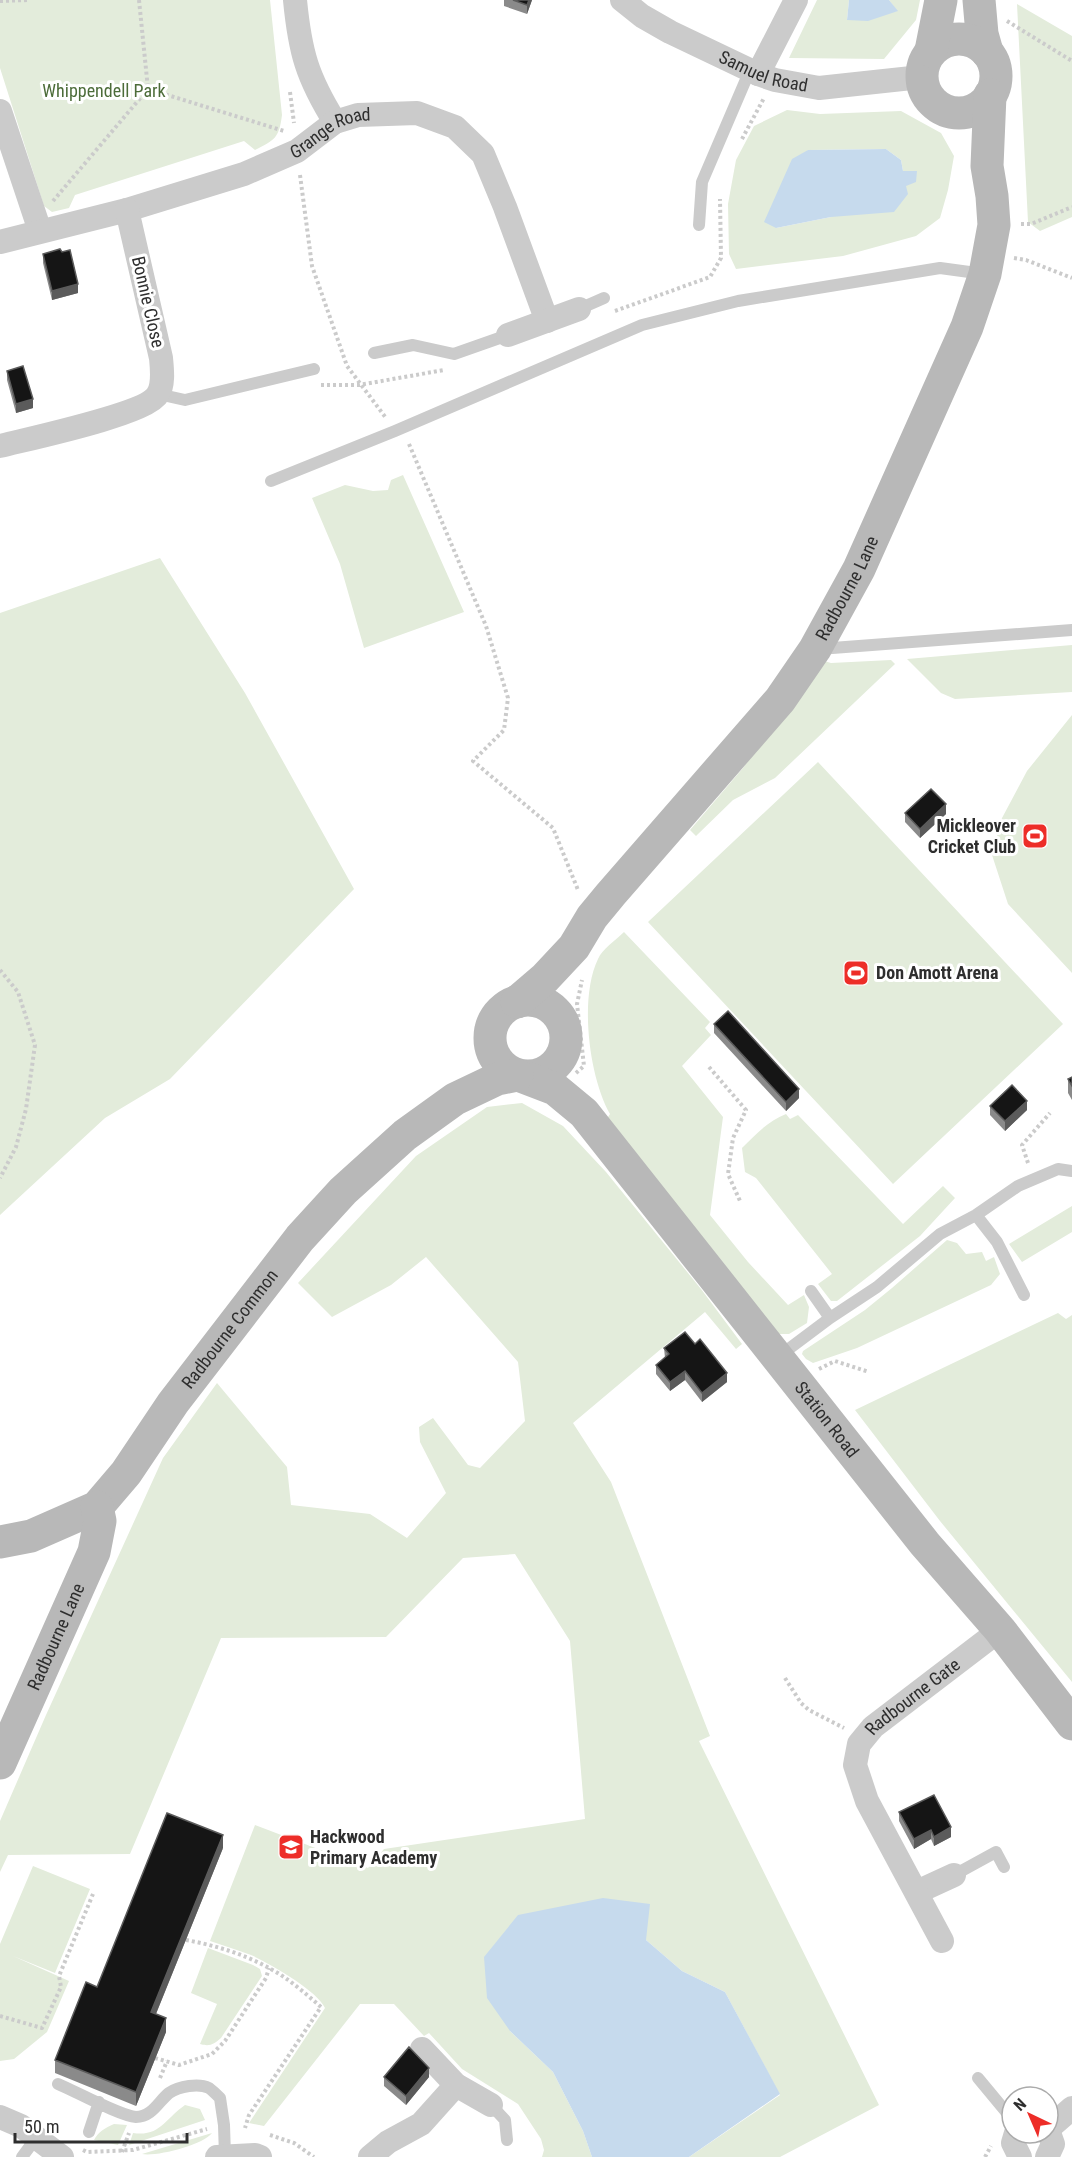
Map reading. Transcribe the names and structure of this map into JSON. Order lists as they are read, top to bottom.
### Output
{
  "streets": {
    "main road": ["Radbourne Lane", "Radbourne Common", "Station Road"],
    "street": [
      "Samuel Road",
      "Grange Road",
      "Bonnie Close",
      "Radbourne Gate"
    ]
  },
  "crossings": [
    ["Samuel Road", "Radbourne Lane"],
    ["Grange Road", "Bonnie Close"],
    ["Radbourne Lane", "Radbourne Common"],
    ["Radbourne Lane", "Station Road"],
    ["Radbourne Common", "Station Road"],
    ["Station Road", "Radbourne Gate"]
  ],
  "parks": ["Whippendell Park"],
  "places": {
    "sports": ["Mickleover Cricket Club", "Don Amott Arena"],
    "school or university": ["Hackwood Primary Academy"]
  },
  "scale_bar": "50 m",
  "north": "top left"
}
